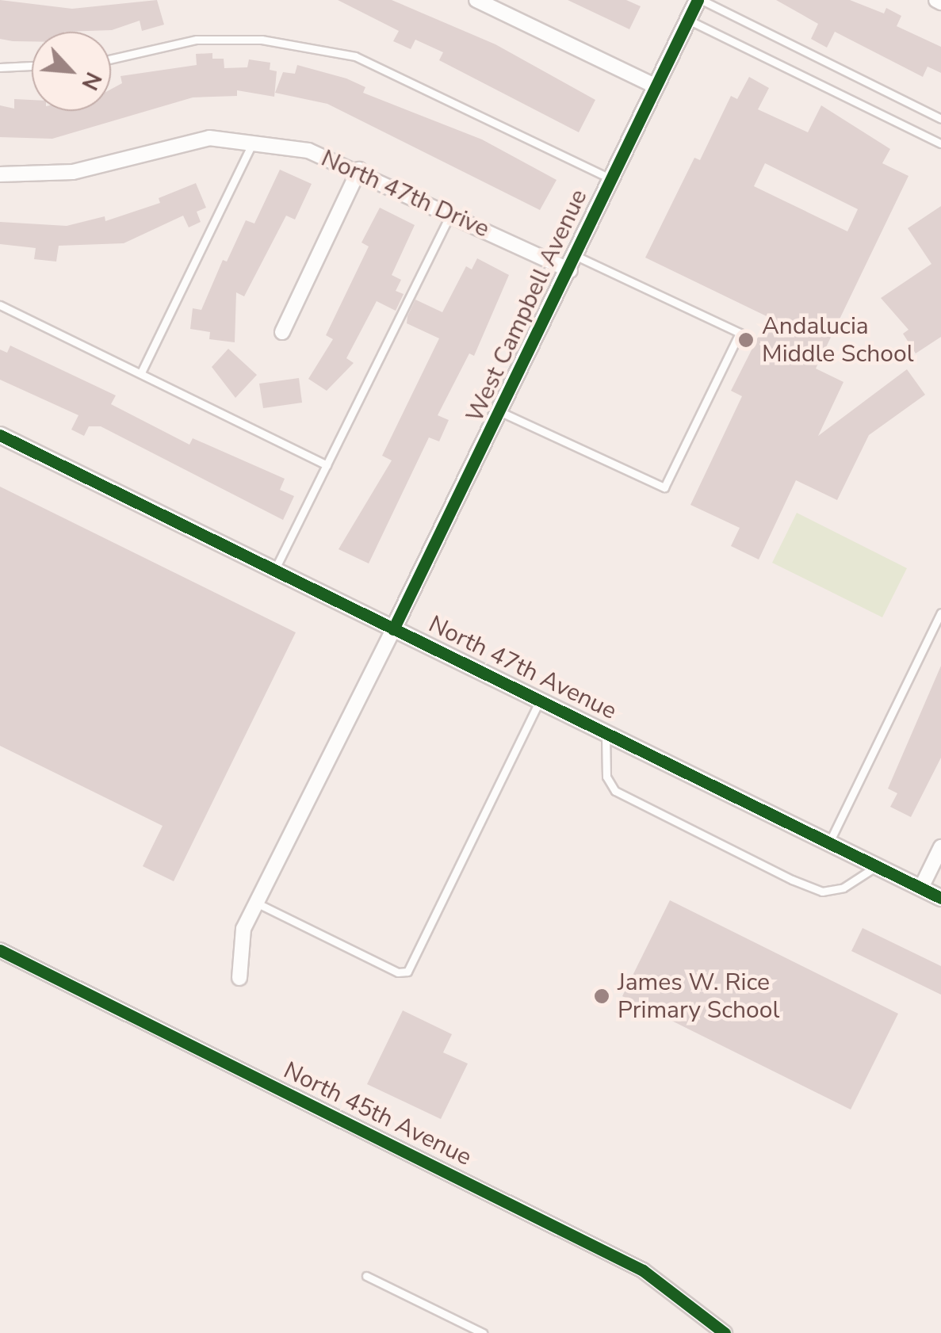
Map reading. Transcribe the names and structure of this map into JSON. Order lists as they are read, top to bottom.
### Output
{
  "streets": {
    "street": [
      "North 47th Drive",
      "West Campbell Avenue",
      "North 47th Avenue",
      "North 45th Avenue"
    ]
  },
  "crossings": [
    ["North 47th Drive", "West Campbell Avenue"],
    ["West Campbell Avenue", "North 47th Avenue"]
  ],
  "places": ["Andalucia Middle School", "James W. Rice Primary School"],
  "north": "bottom right"
}
